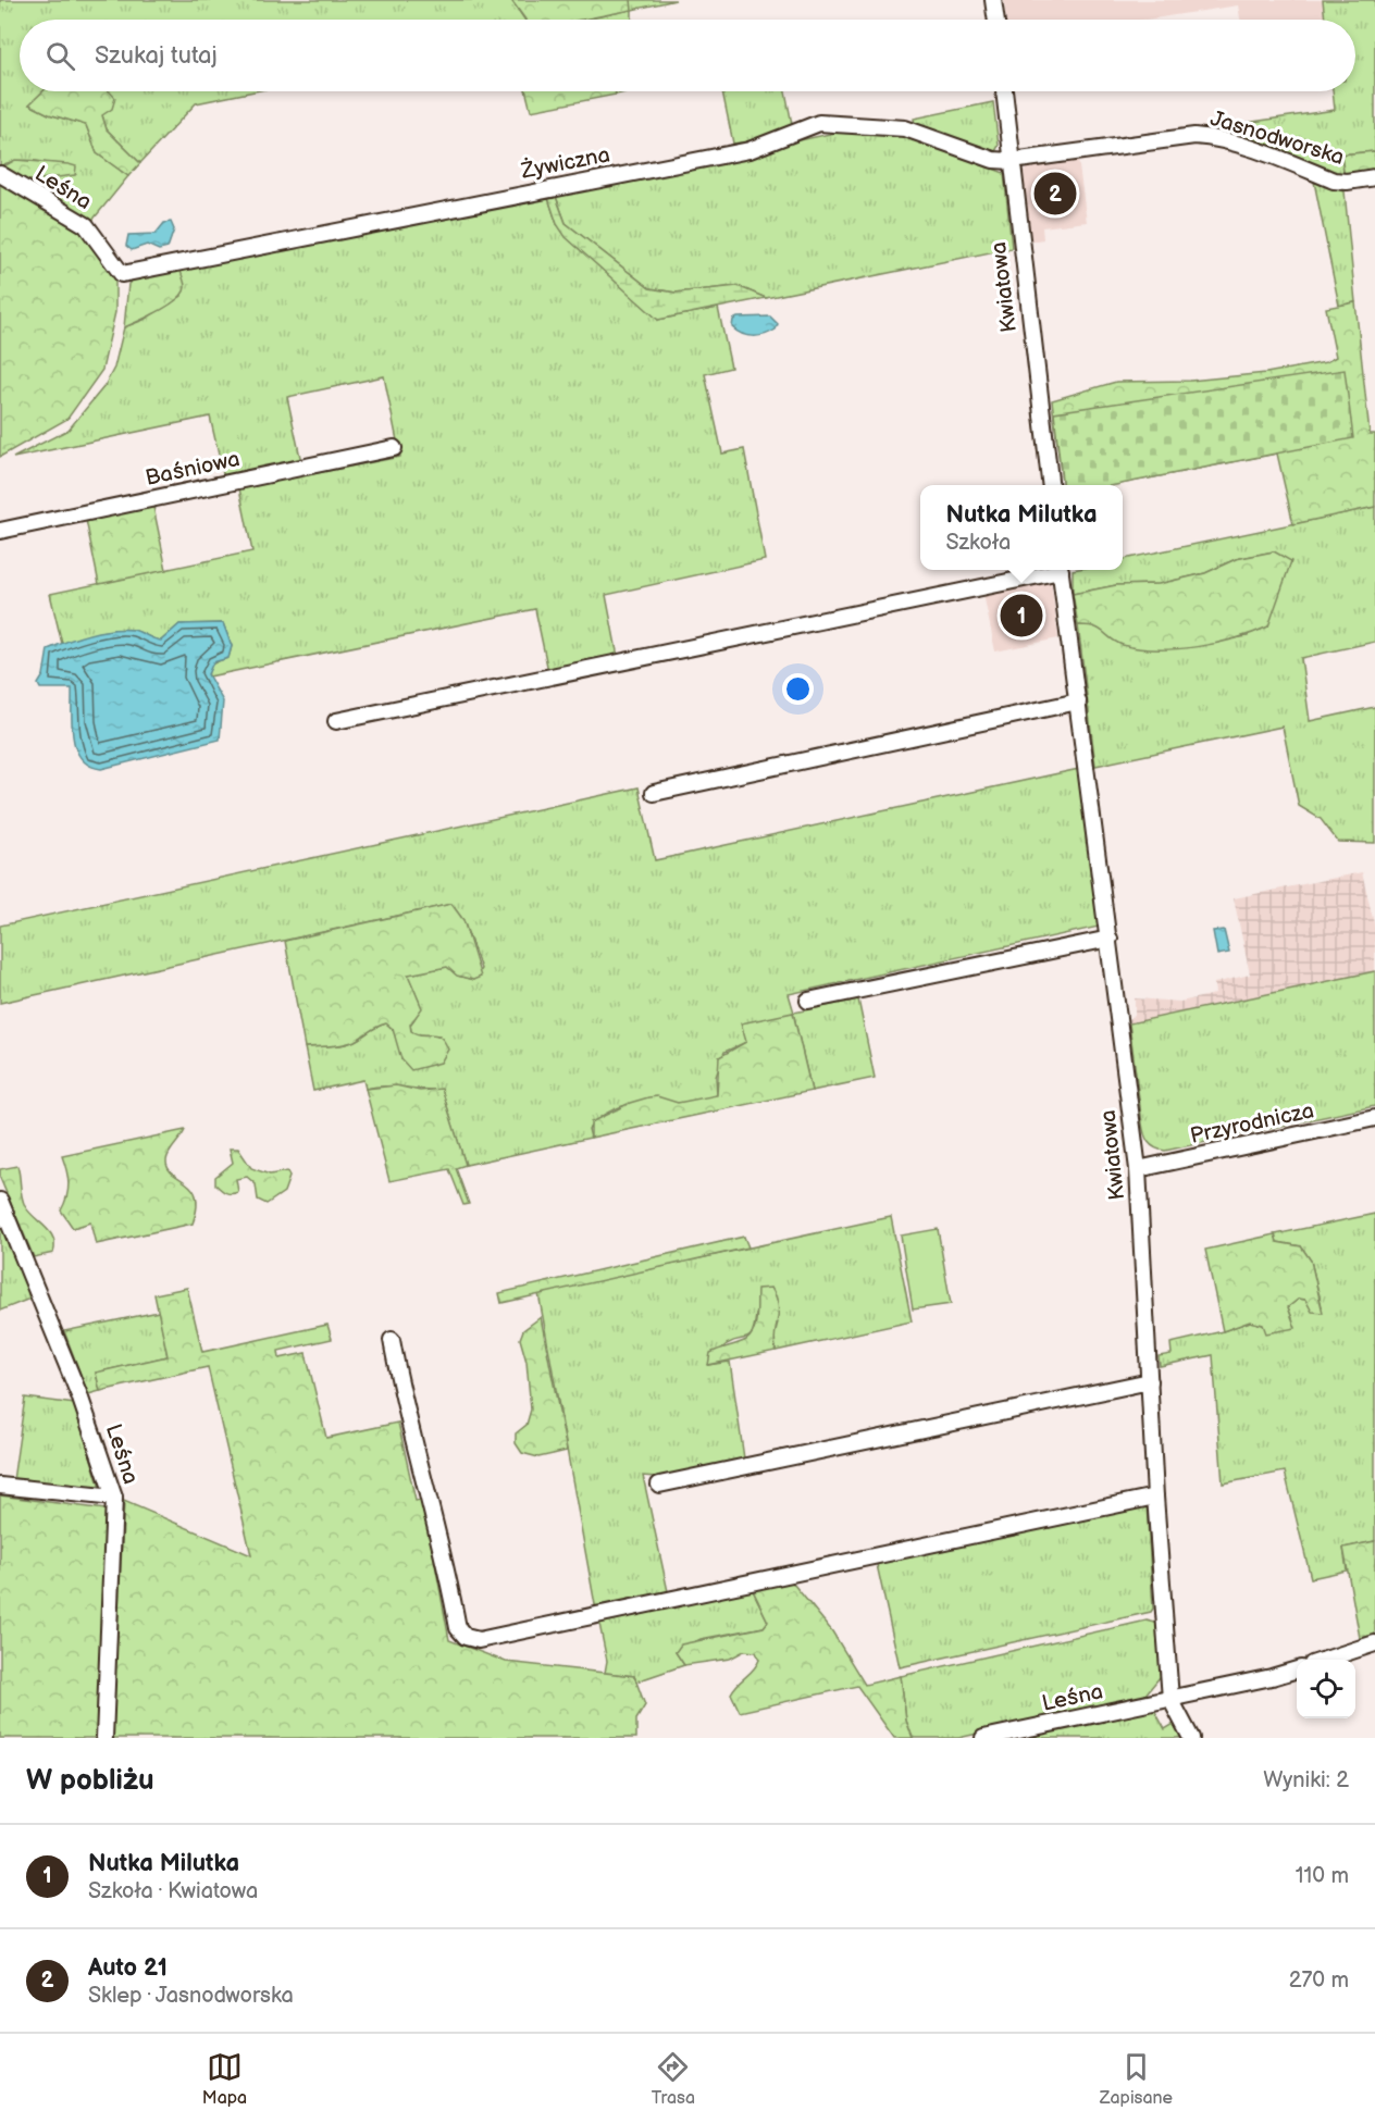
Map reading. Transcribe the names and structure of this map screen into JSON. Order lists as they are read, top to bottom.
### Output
{
  "streets": {
    "street": [
      "Jasnodworska",
      "Żywiczna",
      "Leśna",
      "Kwiatowa",
      "Baśniowa",
      "Przyrodnicza"
    ]
  },
  "crossings": [
    ["Jasnodworska", "Żywiczna"],
    ["Jasnodworska", "Kwiatowa"],
    ["Żywiczna", "Leśna"],
    ["Żywiczna", "Kwiatowa"],
    ["Leśna", "Kwiatowa"],
    ["Kwiatowa", "Przyrodnicza"]
  ],
  "page": {
    "search": "Szukaj tutaj",
    "pins": ["2", "1"],
    "popup": ["Nutka Milutka", "Szkoła"],
    "heading": ["W pobliżu", "Wyniki: 2"],
    "list": [
      {
        "mark": "1",
        "name": "Nutka Milutka",
        "note": "Szkoła · Kwiatowa",
        "value": "110 m"
      },
      {
        "mark": "2",
        "name": "Auto 21",
        "note": "Sklep · Jasnodworska",
        "value": "270 m"
      }
    ],
    "nav": ["Mapa", "Trasa", "Zapisane"]
  }
}
